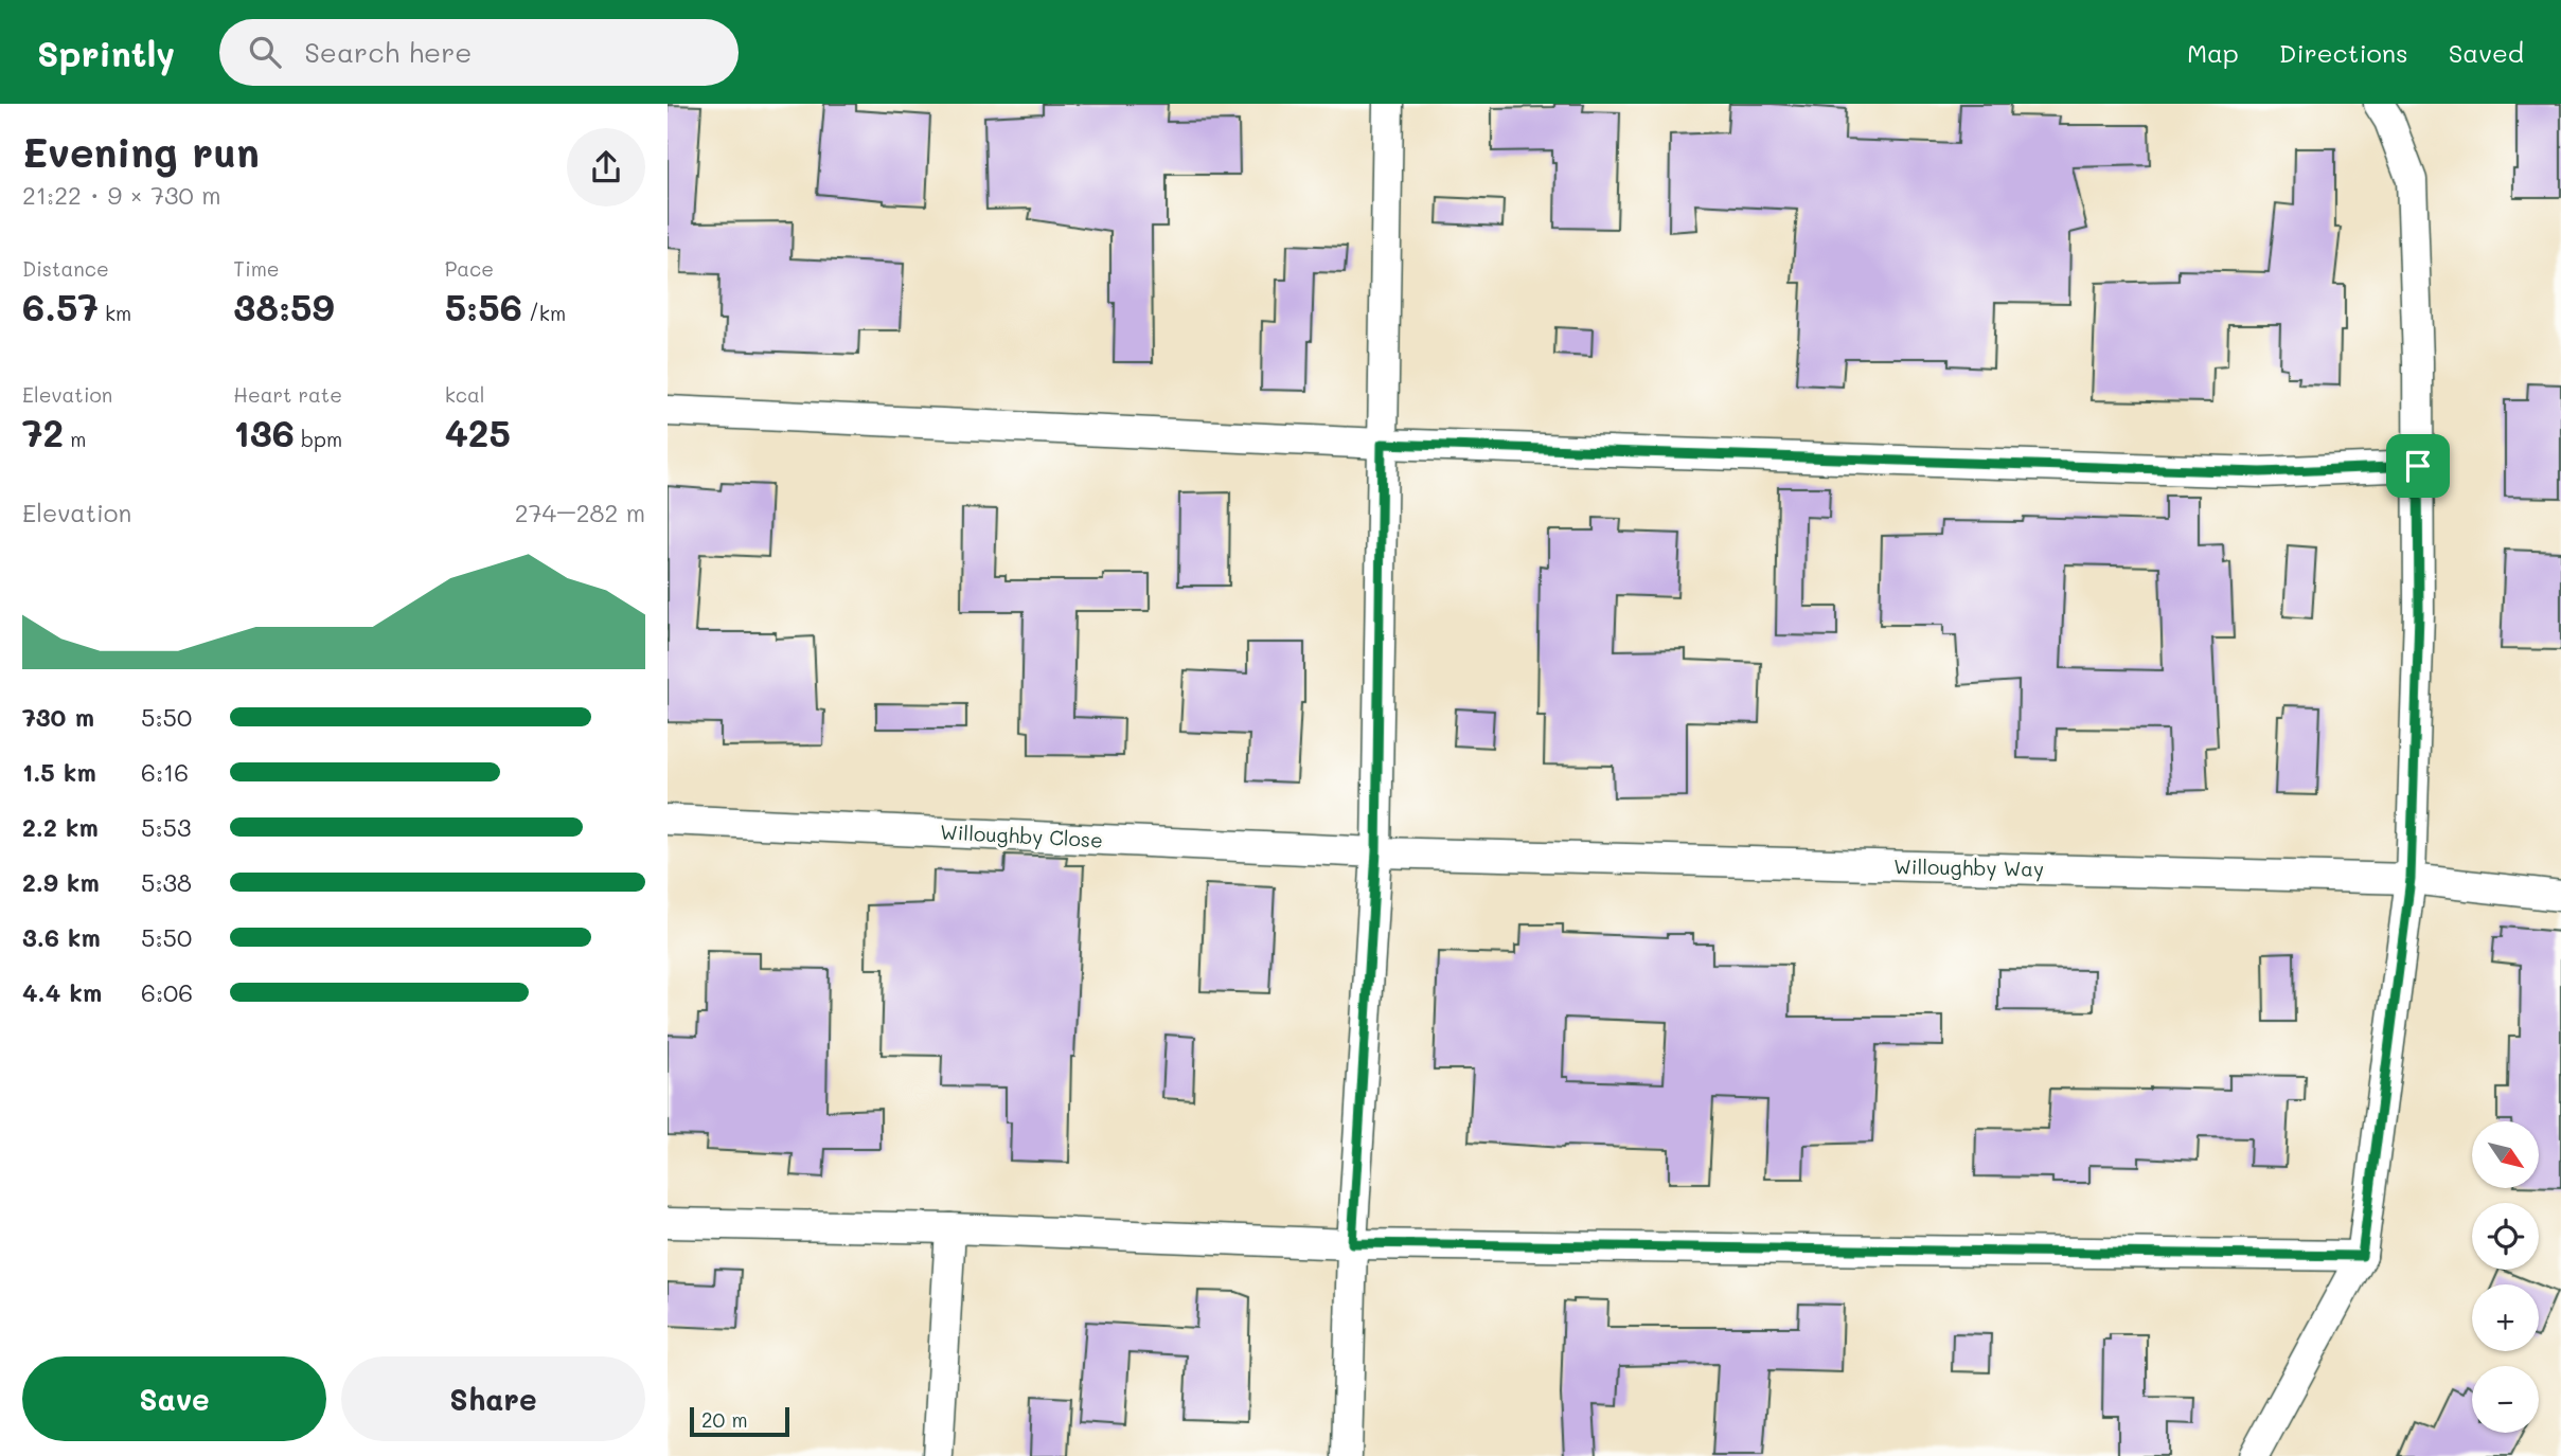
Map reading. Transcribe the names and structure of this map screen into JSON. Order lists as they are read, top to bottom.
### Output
{
  "streets": {
    "street": ["Willoughby Close", "Willoughby Way"]
  },
  "crossings": [
    ["Willoughby Close", "Willoughby Way"]
  ],
  "scale_bar": "20 m",
  "north": "bottom right",
  "page": {
    "header": "Sprintly",
    "search": "Search here",
    "nav": ["Map", "Directions", "Saved"],
    "heading": ["Evening run", "21:22 · 9 × 730 m"],
    "stats": [
      ["Distance", "6.57 km"],
      ["Time", "38:59"],
      ["Pace", "5:56 /km"],
      ["Elevation", "72 m"],
      ["Heart rate", "136 bpm"],
      ["kcal", "425"]
    ],
    "chart": ["Elevation", "274–282 m"],
    "list": [
      {
        "name": "730 m",
        "note": "5:50"
      },
      {
        "name": "1.5 km",
        "note": "6:16"
      },
      {
        "name": "2.2 km",
        "note": "5:53"
      },
      {
        "name": "2.9 km",
        "note": "5:38"
      },
      {
        "name": "3.6 km",
        "note": "5:50"
      },
      {
        "name": "4.4 km",
        "note": "6:06"
      }
    ],
    "map_buttons": ["+", "−"],
    "buttons": ["Save", "Share"],
    "scale": "20 m"
  }
}
